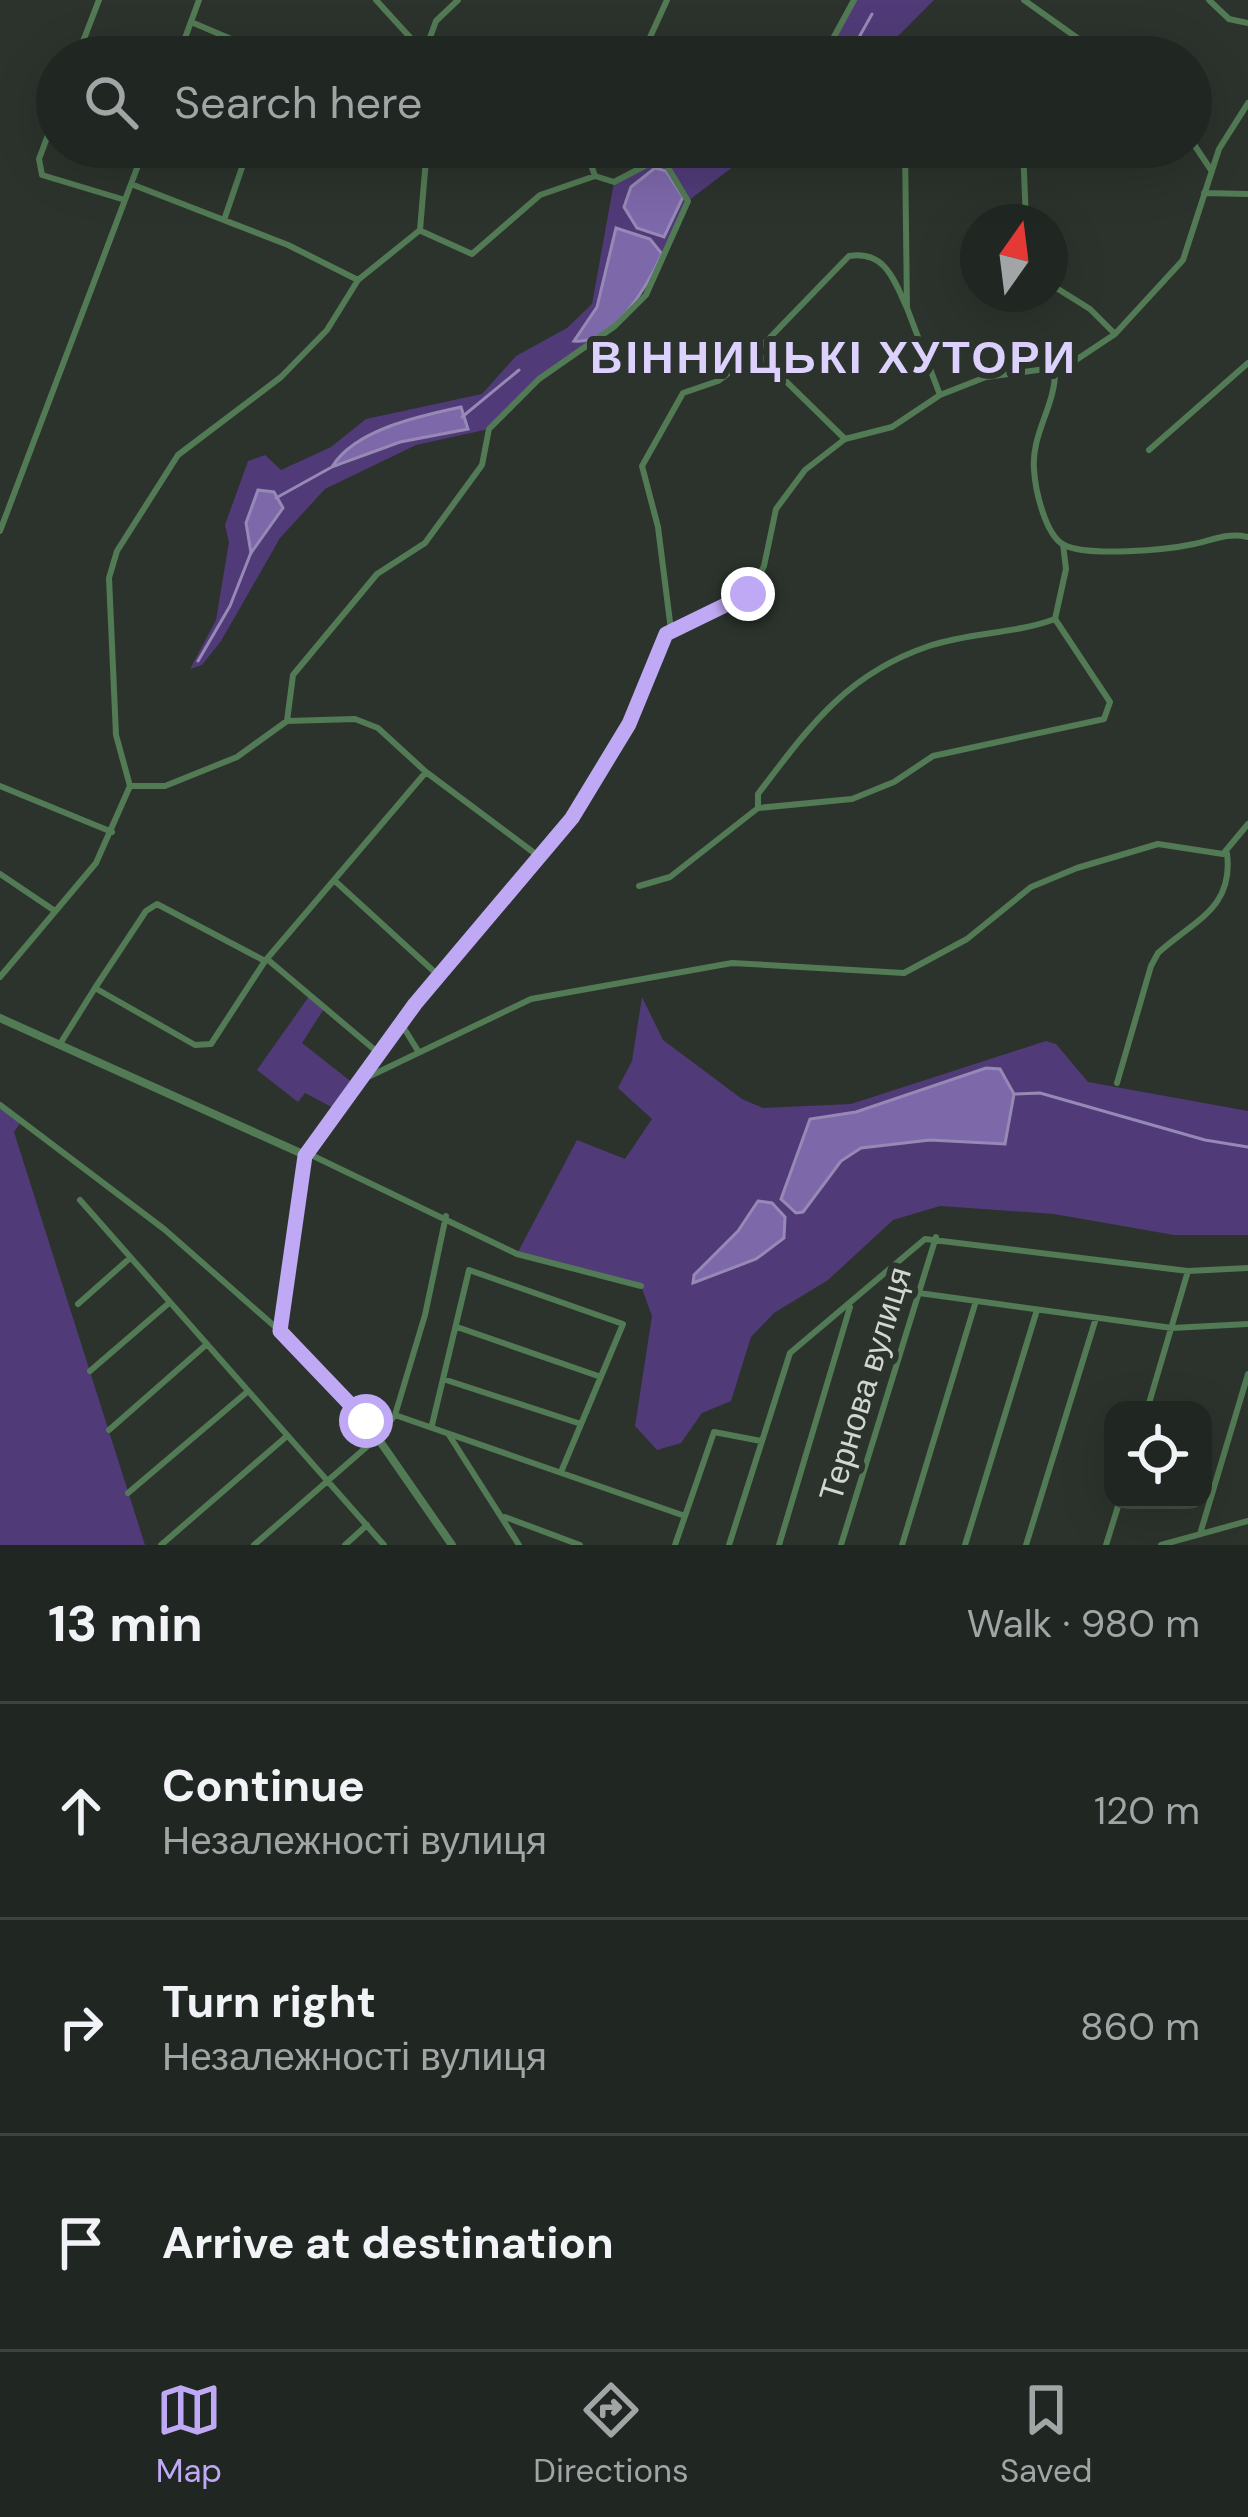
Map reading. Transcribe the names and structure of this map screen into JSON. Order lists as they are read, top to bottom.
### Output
{
  "streets": {
    "street": ["Тернова вулиця"]
  },
  "districts": ["ВІННИЦЬКІ ХУТОРИ"],
  "north": "top",
  "page": {
    "search": "Search here",
    "heading": ["13 min", "Walk · 980 m"],
    "list": [
      ["Continue", "Незалежності вулиця", "120 m"],
      ["Turn right", "Незалежності вулиця", "860 m"],
      "Arrive at destination"
    ],
    "nav": ["Map", "Directions", "Saved"]
  }
}
